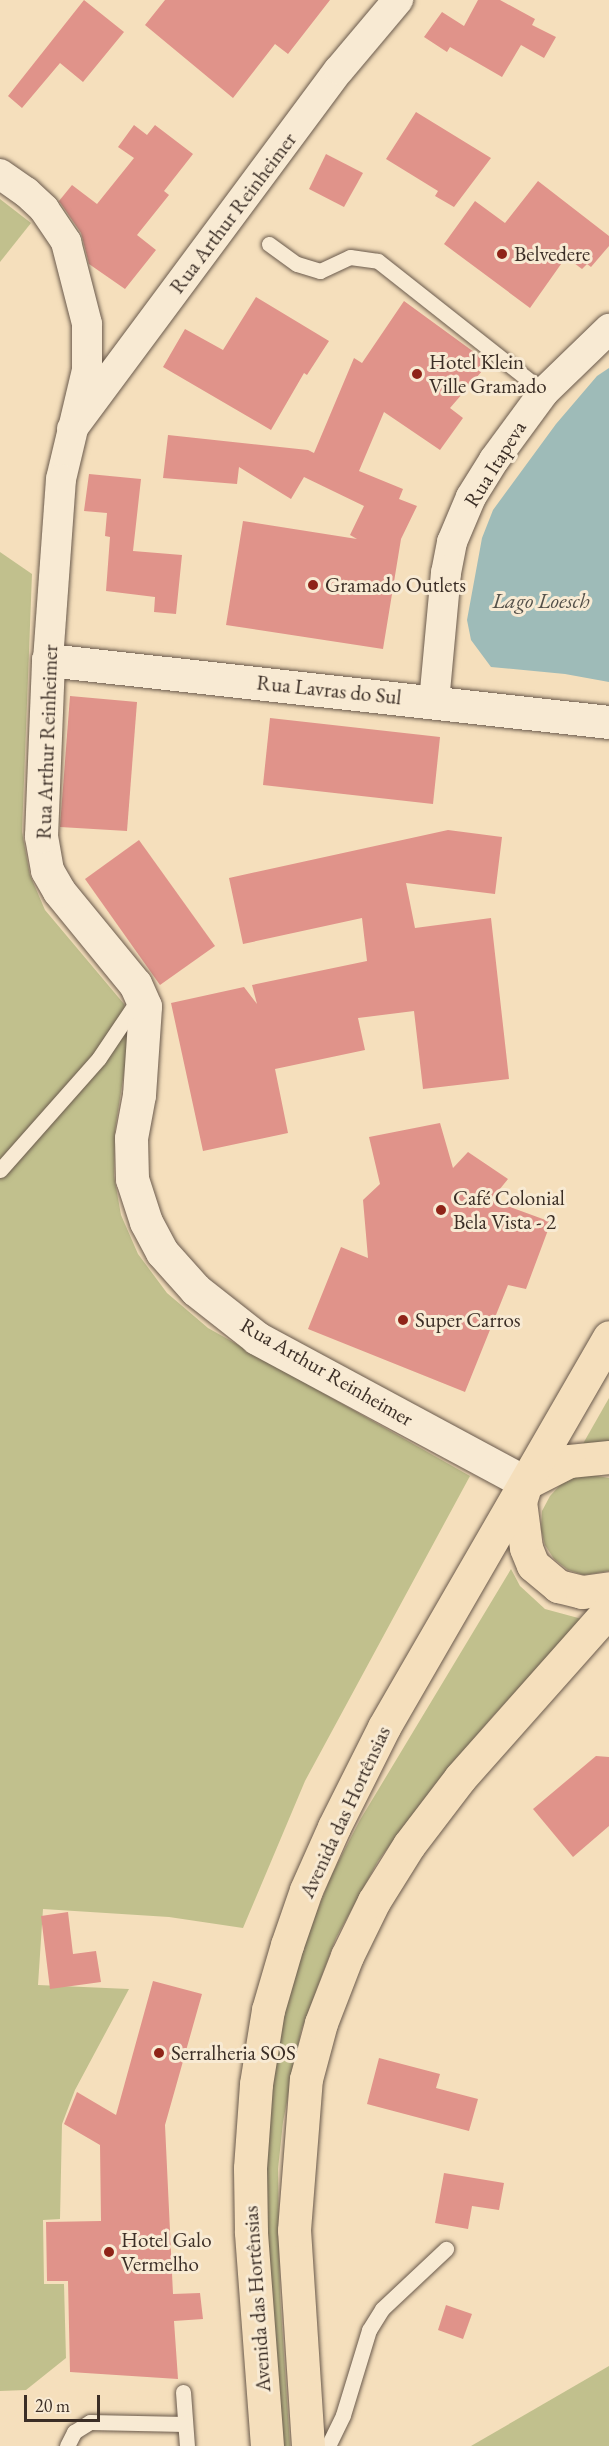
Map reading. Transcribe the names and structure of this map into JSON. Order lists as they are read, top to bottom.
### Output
{
  "streets": {
    "main road": ["Avenida das Hortênsias"],
    "street": ["Rua Arthur Reinheimer", "Rua Itapeva", "Rua Lavras do Sul"]
  },
  "crossings": [
    ["Rua Arthur Reinheimer", "Rua Lavras do Sul"],
    ["Rua Arthur Reinheimer", "Avenida das Hortênsias"],
    ["Rua Itapeva", "Rua Lavras do Sul"]
  ],
  "water": ["Lago Loesch"],
  "places": [
    "Belvedere",
    "Hotel Klein Ville Gramado",
    "Gramado Outlets",
    "Café Colonial Bela Vista - 2",
    "Super Carros",
    "Serralheria SOS",
    "Hotel Galo Vermelho"
  ],
  "scale_bar": "20 m"
}
